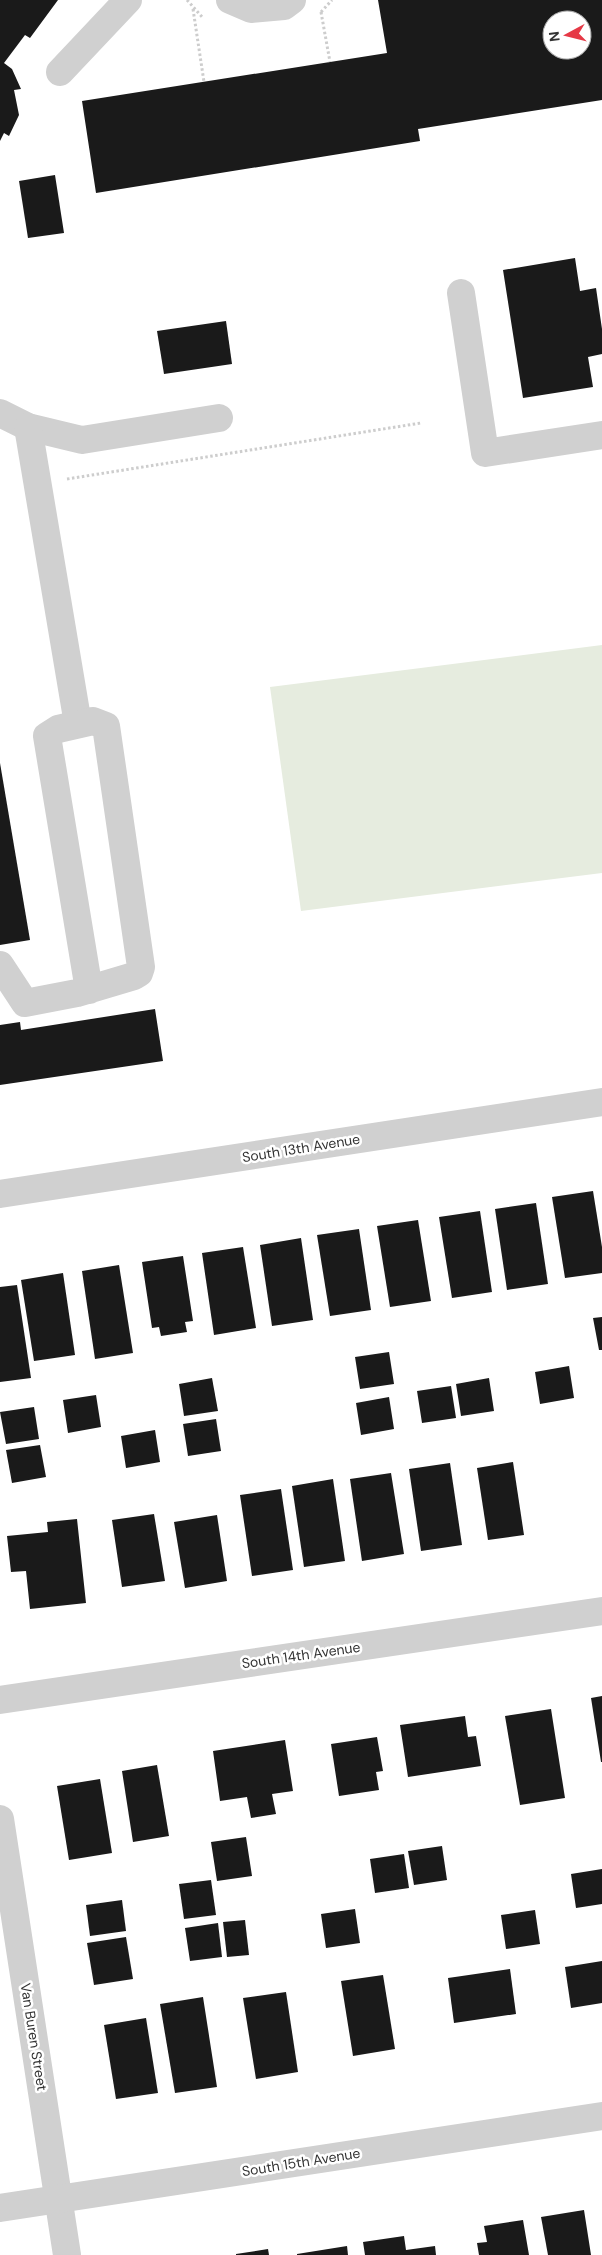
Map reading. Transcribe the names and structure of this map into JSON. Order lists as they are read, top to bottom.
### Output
{
  "streets": {
    "street": [
      "South 13th Avenue",
      "South 14th Avenue",
      "Van Buren Street",
      "South 15th Avenue"
    ]
  },
  "crossings": [
    ["Van Buren Street", "South 15th Avenue"]
  ],
  "north": "left"
}
